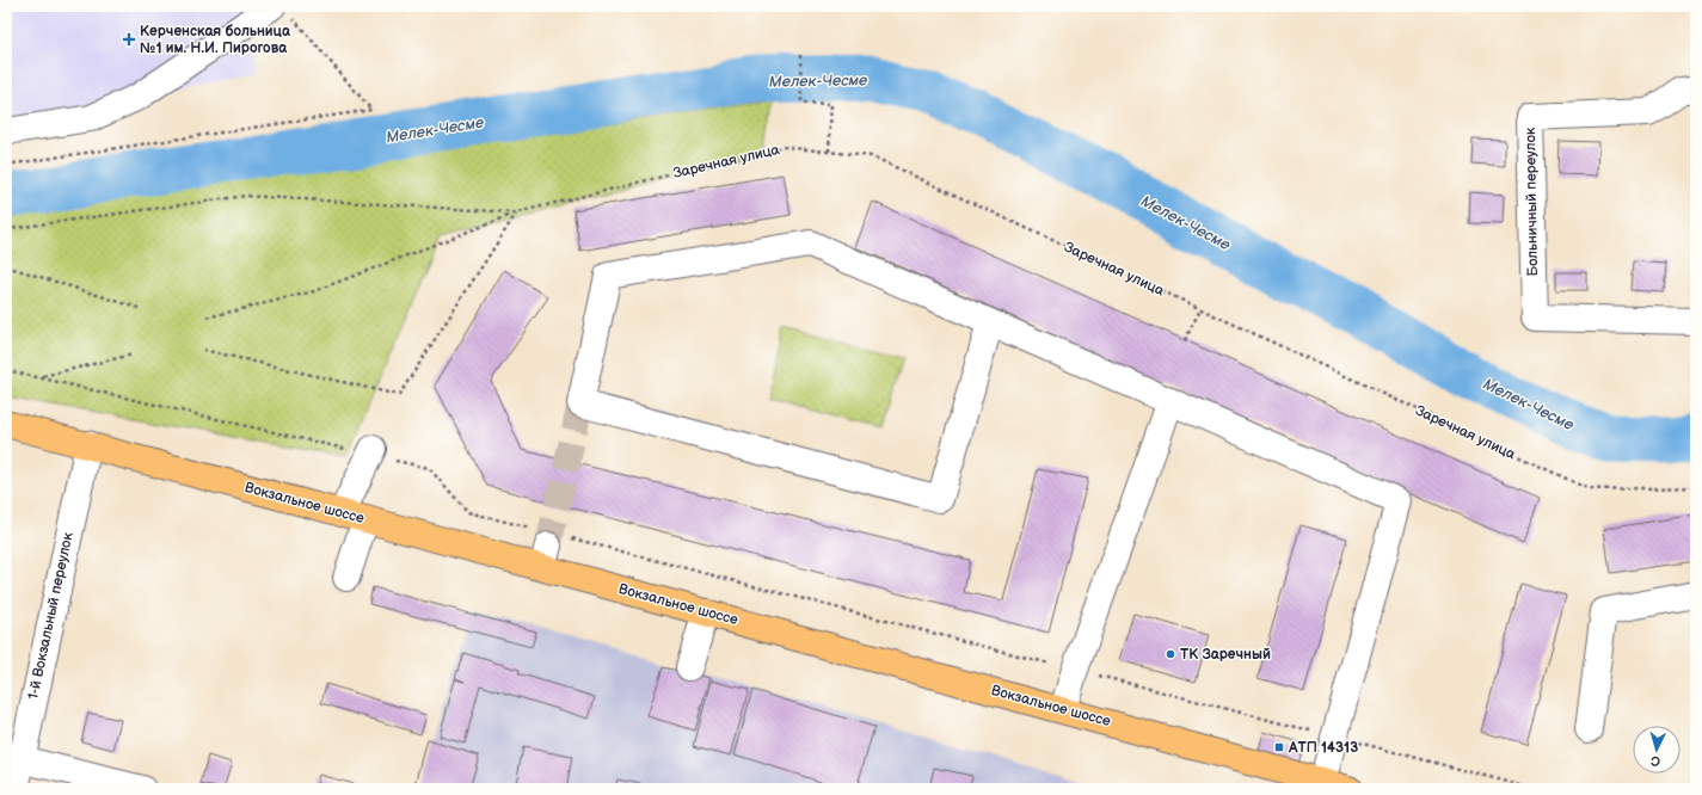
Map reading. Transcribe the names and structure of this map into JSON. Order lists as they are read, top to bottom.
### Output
{
  "streets": {
    "main road": ["Вокзальное шоссе"],
    "street": ["Больничный переулок", "1-й Вокзальный переулок"],
    "path": ["Заречная улица"]
  },
  "crossings": [
    ["Вокзальное шоссе", "1-й Вокзальный переулок"]
  ],
  "water": ["Мелек-Чесме"],
  "places": {
    "health": ["Керченская больница №1 им. Н.И. Пирогова"],
    "other": ["ТК Заречный"],
    "transit": ["АТП 14313"]
  },
  "north": "bottom"
}
